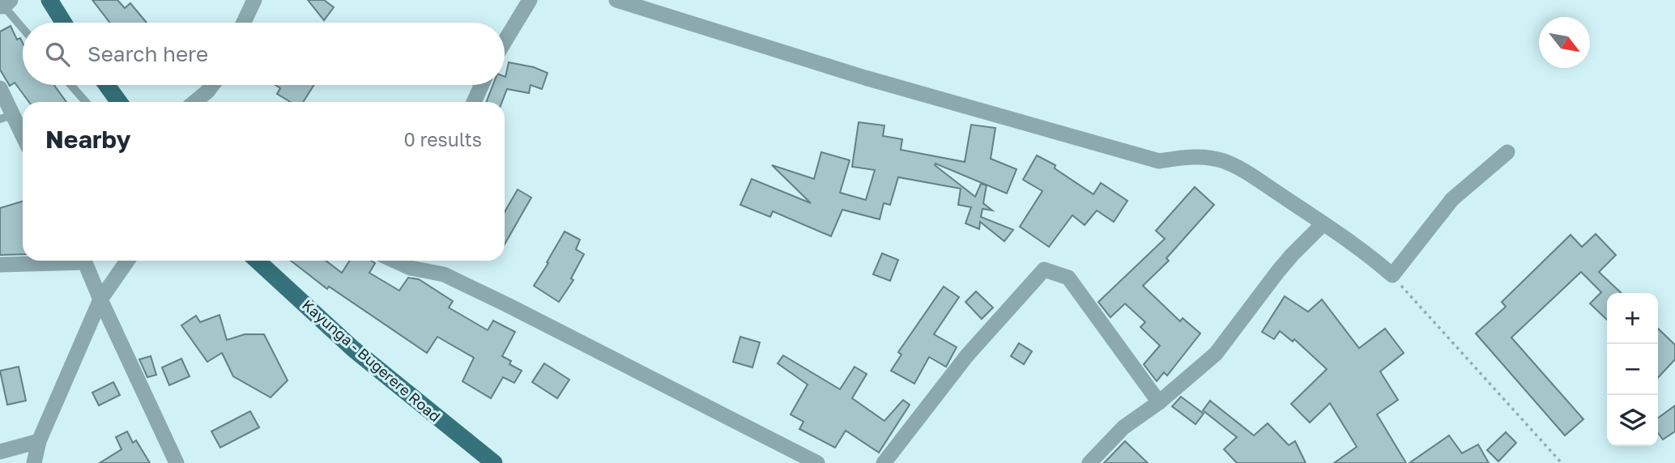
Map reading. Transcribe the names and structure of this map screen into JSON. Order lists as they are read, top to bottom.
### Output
{
  "streets": {
    "main road": ["Kayunga - Bugerere Road"]
  },
  "north": "bottom right",
  "page": {
    "search": "Search here",
    "heading": ["Nearby", "0 results"],
    "map_buttons": ["+", "−"]
  }
}
